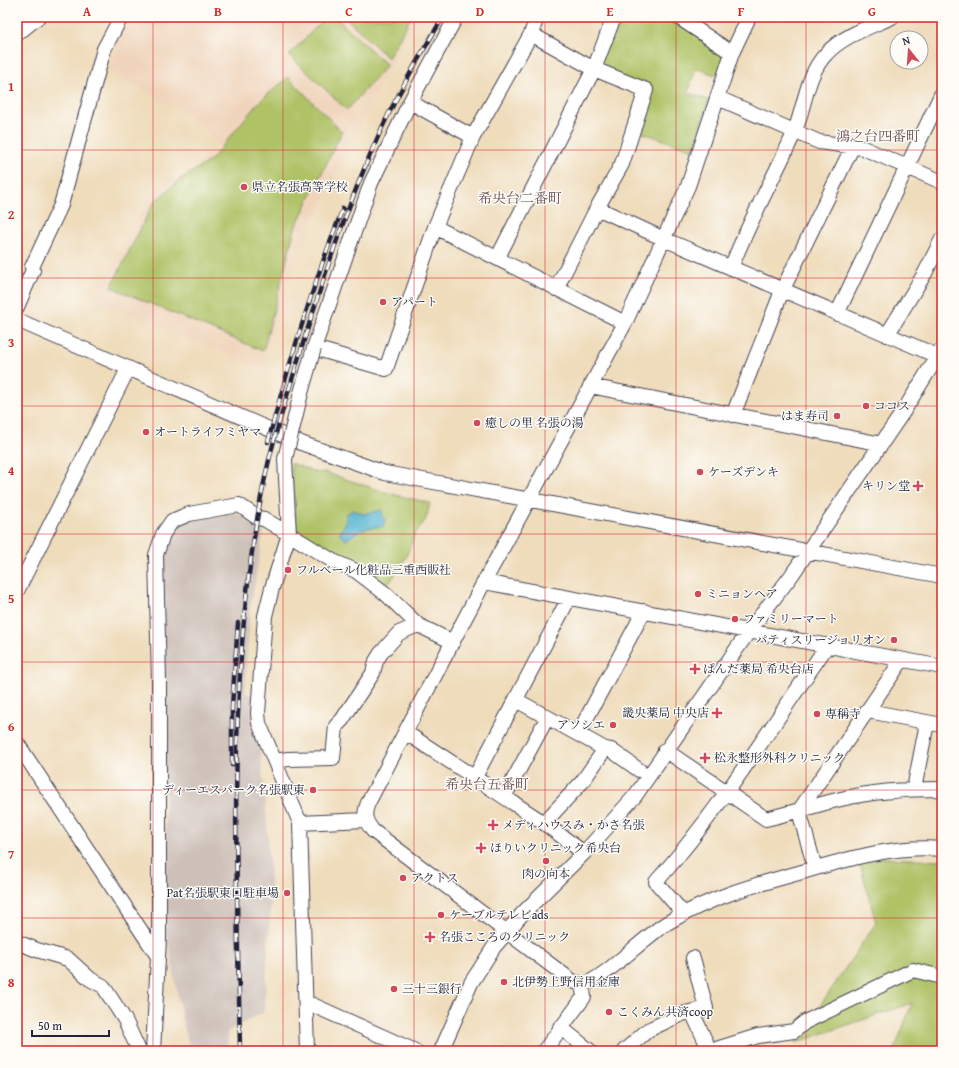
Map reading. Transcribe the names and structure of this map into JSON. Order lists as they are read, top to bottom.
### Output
{
  "districts": ["鴻之台四番町", "希央台二番町", "希央台五番町"],
  "places": {
    "other": [
      "県立名張高等学校",
      "アパート",
      "ココス",
      "はま寿司",
      "癒しの里 名張の湯",
      "オートライフミヤマ",
      "ケーズデンキ",
      "フルベール化粧品三重西販社",
      "ミニョンヘア",
      "ファミリーマート",
      "パティスリージョリオン",
      "専稱寺",
      "アソシエ",
      "ディーエスパーク名張駅東",
      "肉の向本",
      "アクトス",
      "Pat名張駅東口駐車場",
      "ケーブルテレビads",
      "北伊勢上野信用金庫",
      "三十三銀行",
      "こくみん共済coop"
    ],
    "health": [
      "キリン堂",
      "ぱんだ薬局 希央台店",
      "畿央薬局 中央店",
      "松永整形外科クリニック",
      "メディハウスみ・かさ名張",
      "ほりいクリニック希央台",
      "名張こころのクリニック"
    ]
  },
  "scale_bar": "50 m",
  "north": "top",
  "grid": {
    "columns": [
      "A",
      "B",
      "C",
      "D",
      "E",
      "F",
      "G"
    ],
    "rows": [
      "1",
      "2",
      "3",
      "4",
      "5",
      "6",
      "7",
      "8"
    ]
  }
}
